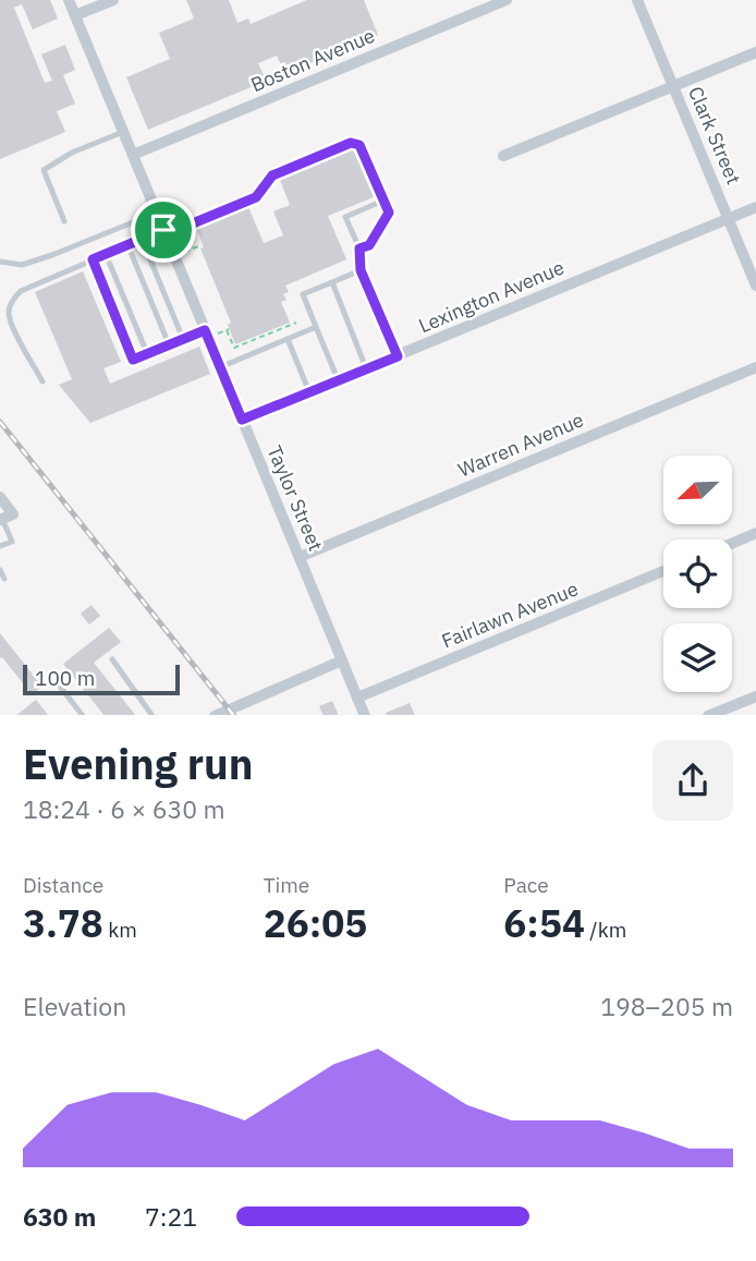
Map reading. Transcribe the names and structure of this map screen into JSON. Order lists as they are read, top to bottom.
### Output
{
  "streets": {
    "street": [
      "Boston Avenue",
      "Clark Street",
      "Lexington Avenue",
      "Warren Avenue",
      "Taylor Street",
      "Fairlawn Avenue"
    ]
  },
  "crossings": [
    ["Boston Avenue", "Taylor Street"],
    ["Clark Street", "Lexington Avenue"],
    ["Lexington Avenue", "Taylor Street"],
    ["Warren Avenue", "Taylor Street"],
    ["Taylor Street", "Fairlawn Avenue"]
  ],
  "scale_bar": "100 m",
  "north": "bottom left",
  "page": {
    "scale": "100 m",
    "heading": ["Evening run", "18:24 · 6 × 630 m"],
    "stats": [
      ["Distance", "3.78 km"],
      ["Time", "26:05"],
      ["Pace", "6:54 /km"]
    ],
    "chart": ["Elevation", "198–205 m"],
    "list": [
      {
        "name": "630 m",
        "note": "7:21"
      }
    ]
  }
}
